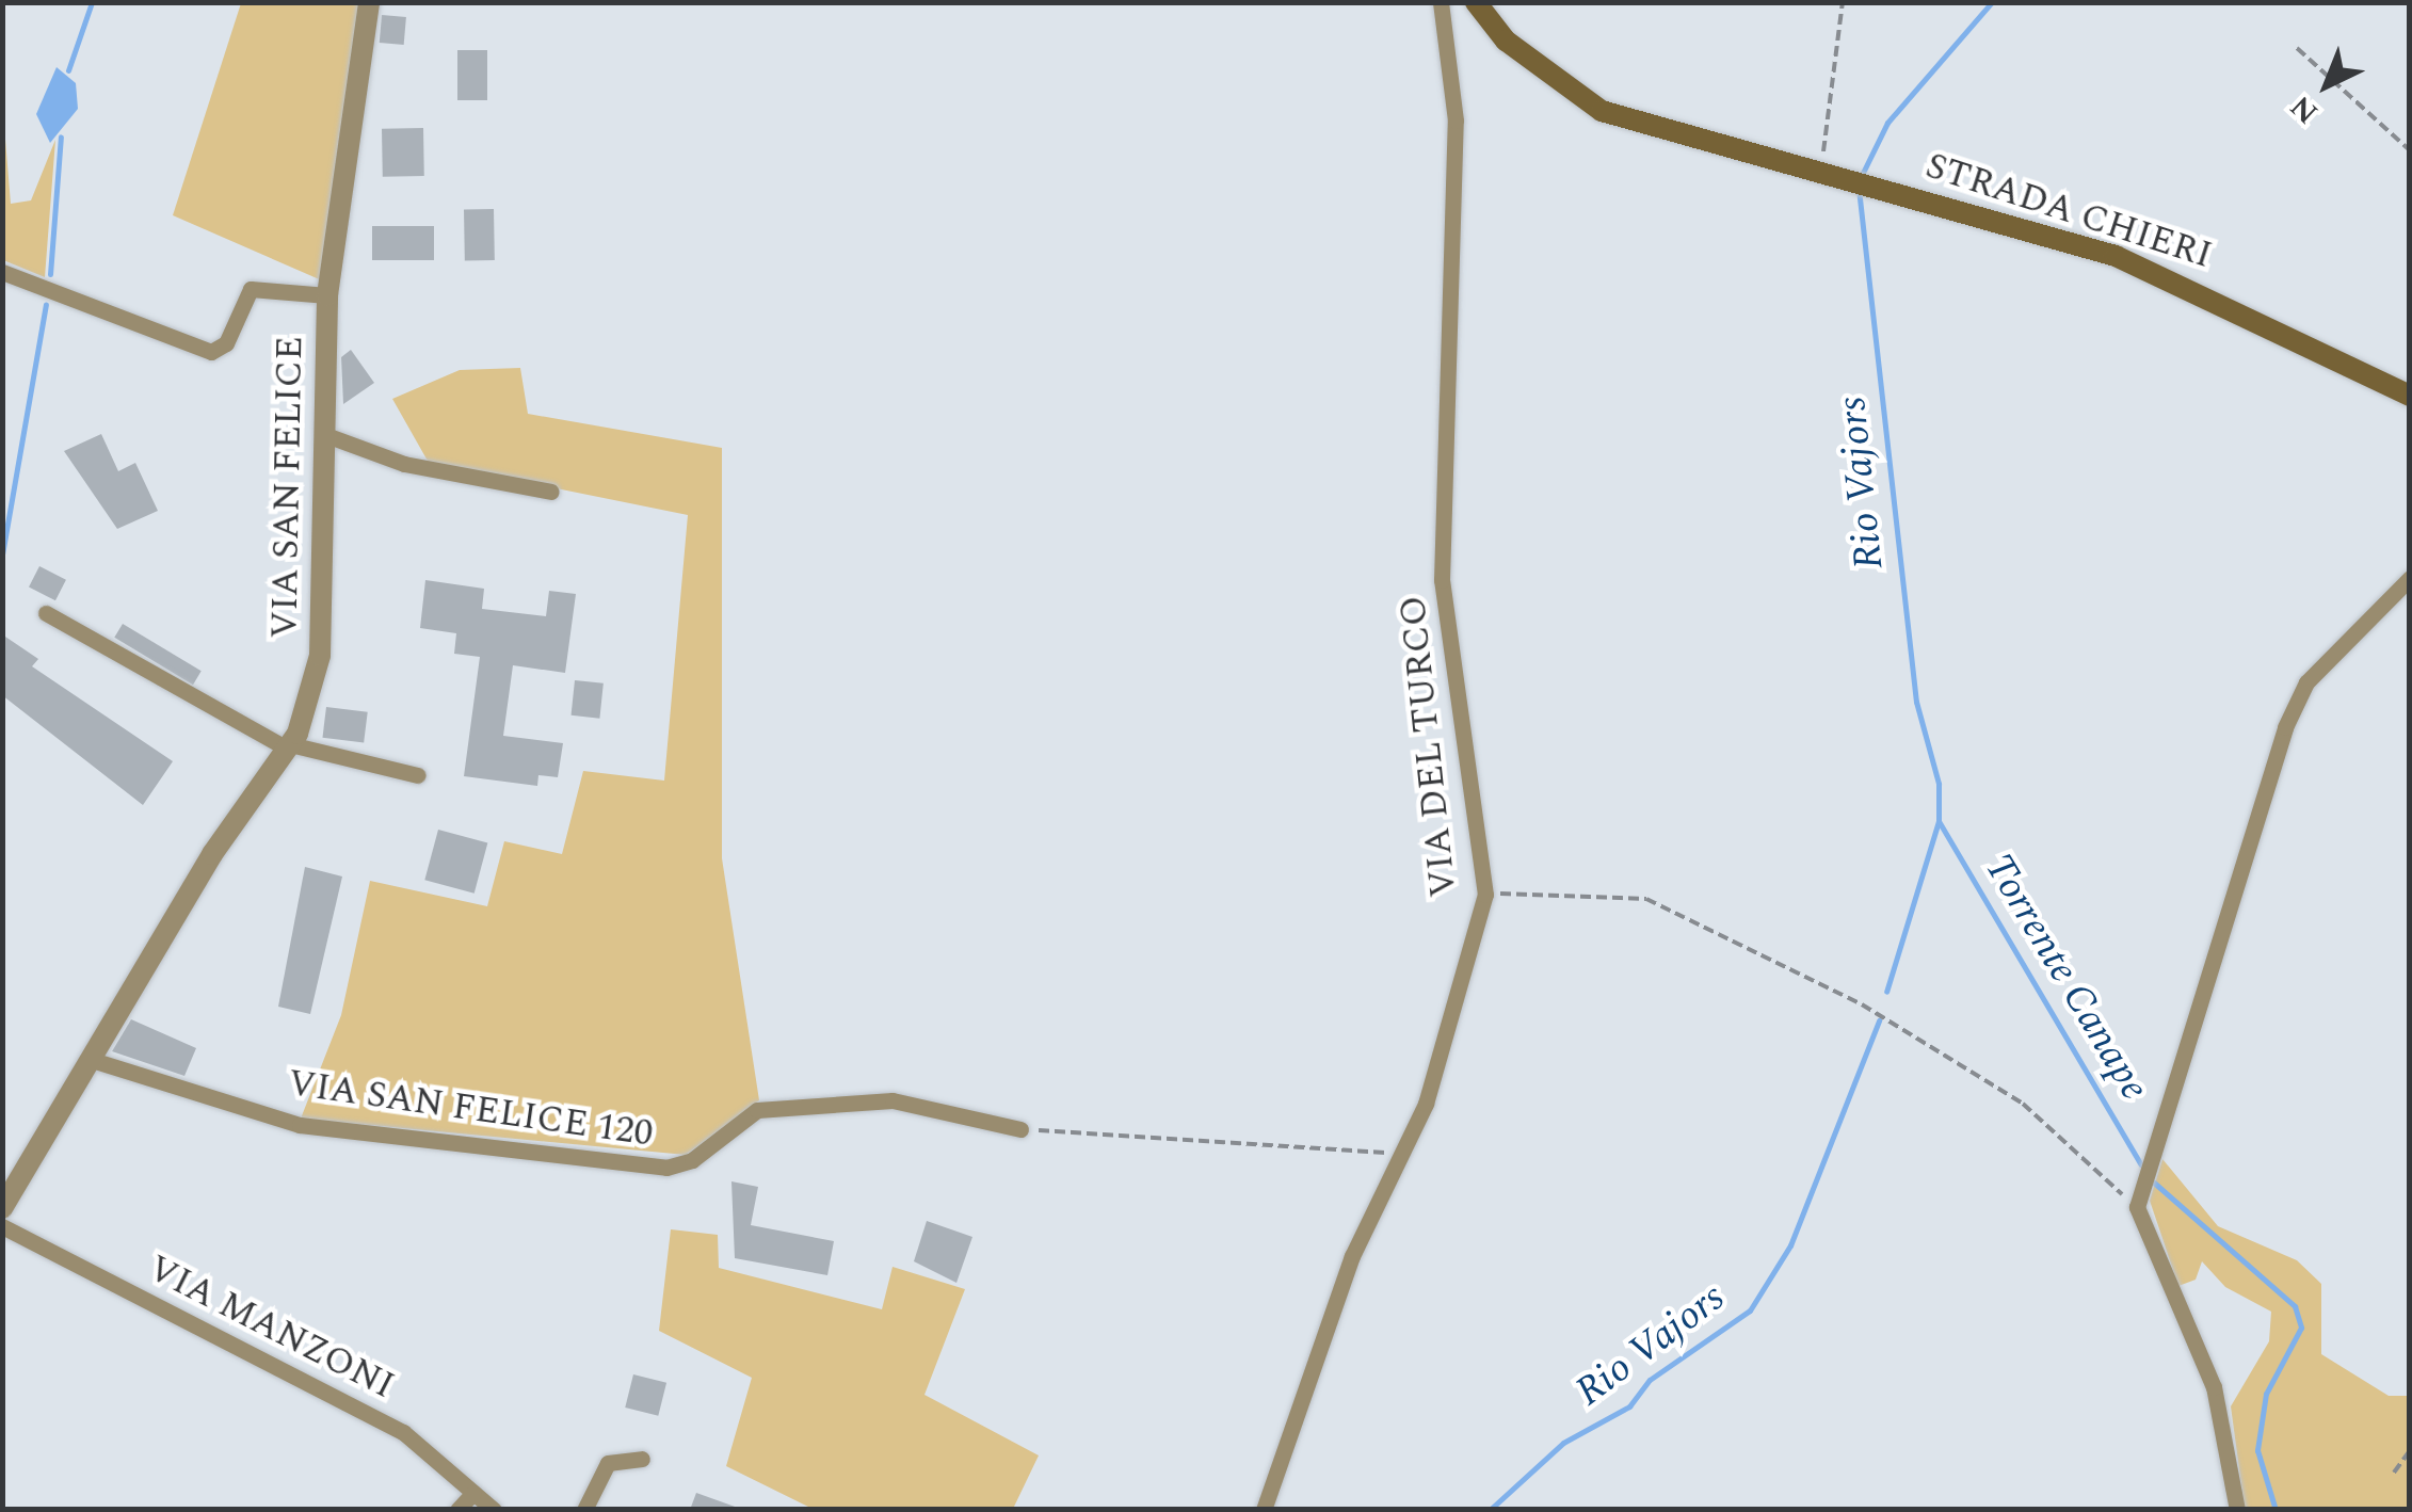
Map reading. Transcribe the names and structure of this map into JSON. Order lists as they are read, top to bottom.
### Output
{
  "streets": {
    "main road": ["STRADA CHIERI"],
    "street": [
      "VIA SAN FELICE",
      "VIA DEL TURCO",
      "VIA SAN FELICE 120",
      "VIA MANZONI"
    ]
  },
  "crossings": [
    ["VIA SAN FELICE", "VIA SAN FELICE 120"]
  ],
  "water": ["Rio Vajors", "Torrente Canape"],
  "north": "bottom left"
}
